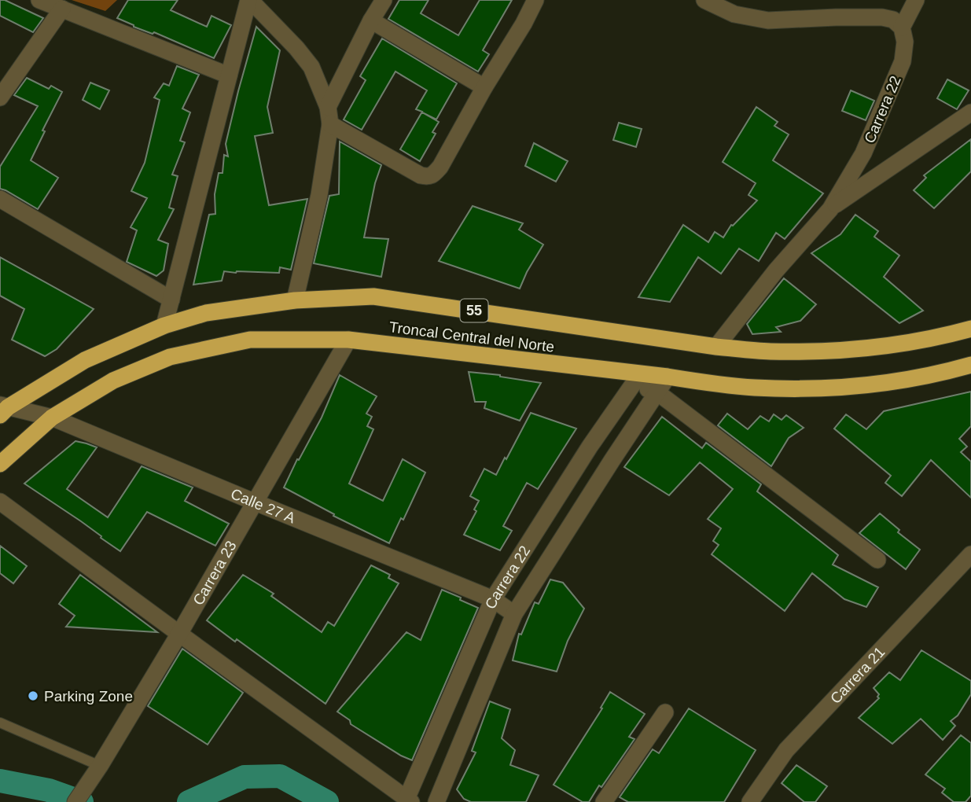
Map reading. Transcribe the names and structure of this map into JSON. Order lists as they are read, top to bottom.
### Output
{
  "streets": {
    "highway": ["55", "Troncal Central del Norte"],
    "street": [
      "Carrera 22",
      "Calle 27 A",
      "Carrera 23",
      "Carrera 21"
    ]
  },
  "crossings": [
    ["Carrera 22", "Troncal Central del Norte"],
    ["Carrera 22", "Calle 27 A"],
    ["Troncal Central del Norte", "Calle 27 A"],
    ["Troncal Central del Norte", "Carrera 23"],
    ["Calle 27 A", "Carrera 23"]
  ],
  "places": ["Parking Zone"]
}
